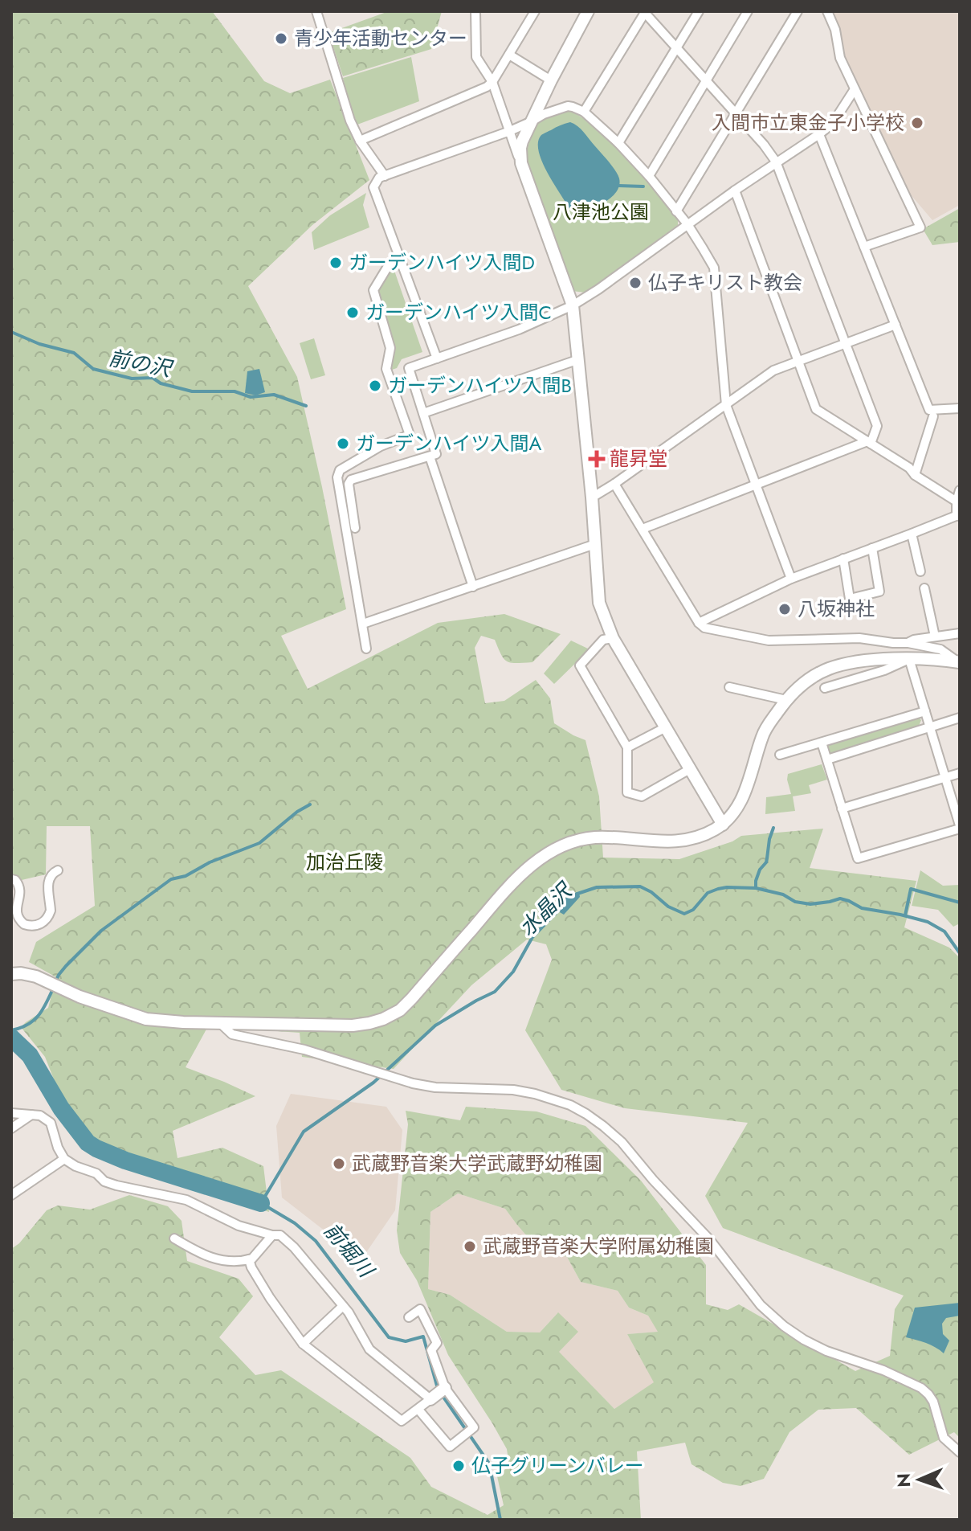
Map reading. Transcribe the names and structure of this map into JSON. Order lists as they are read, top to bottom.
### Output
{
  "water": ["前の沢", "水晶沢", "前堀川"],
  "parks": ["八津池公園", "加治丘陵"],
  "places": {
    "other": [
      "青少年活動センター",
      "入間市立東金子小学校",
      "ガーデンハイツ入間D",
      "仏子キリスト教会",
      "ガーデンハイツ入間C",
      "ガーデンハイツ入間B",
      "ガーデンハイツ入間A",
      "八坂神社",
      "武蔵野音楽大学武蔵野幼稚園",
      "武蔵野音楽大学附属幼稚園",
      "仏子グリーンバレー"
    ],
    "health": ["龍昇堂"]
  },
  "north": "left"
}
